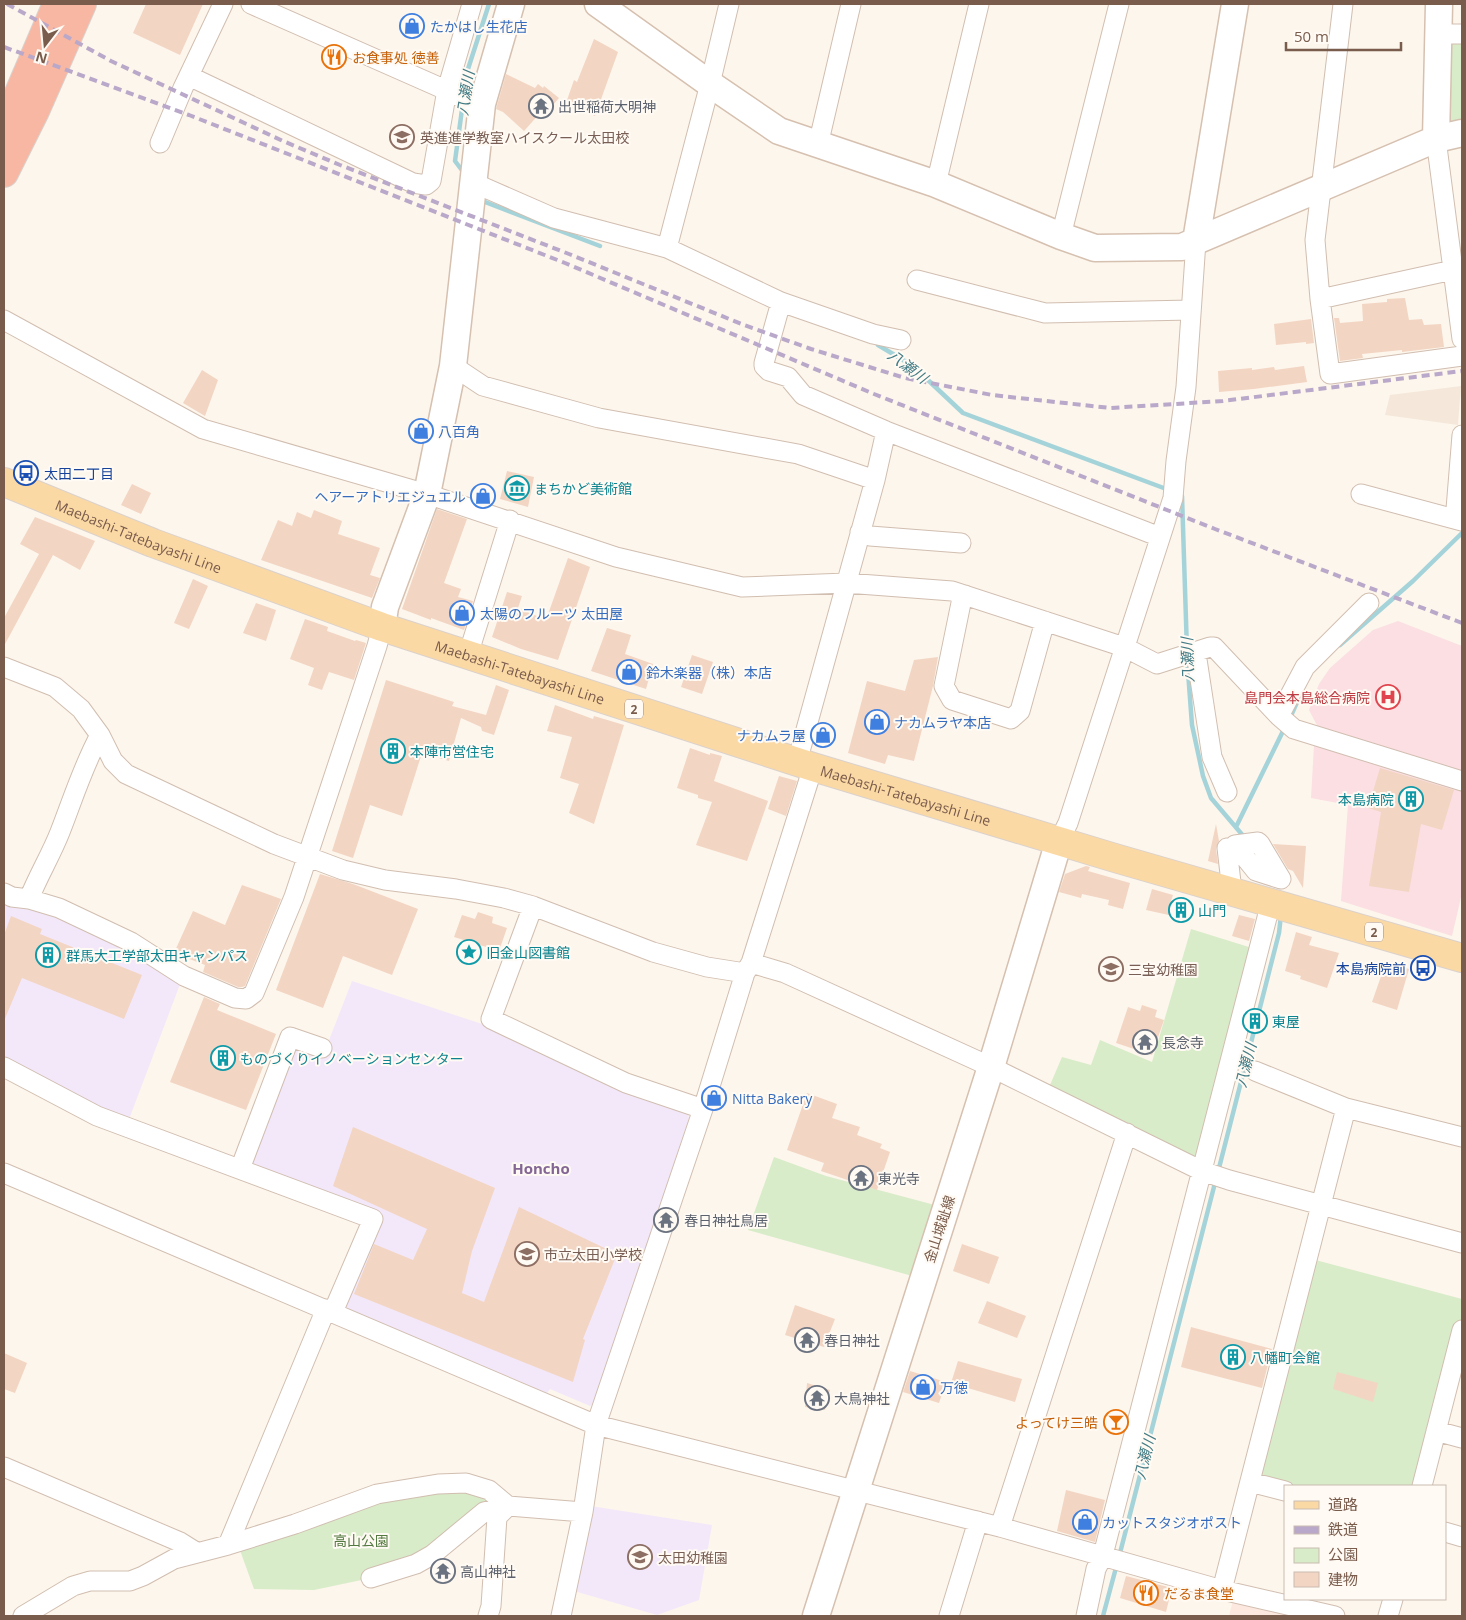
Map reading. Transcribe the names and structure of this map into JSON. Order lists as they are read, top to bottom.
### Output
{
  "streets": {
    "main road": ["Maebashi-Tatebayashi Line", "2"],
    "street": ["金山城趾線"]
  },
  "crossings": [
    ["Maebashi-Tatebayashi Line", "金山城趾線"]
  ],
  "districts": ["Honcho"],
  "water": ["八瀬川"],
  "parks": ["高山公園"],
  "places": {
    "shop": [
      "たかはし生花店",
      "八百角",
      "ヘアーアトリエジュエル",
      "太陽のフルーツ 太田屋",
      "鈴木楽器（株）本店",
      "ナカムラヤ本店",
      "ナカムラ屋",
      "Nitta Bakery",
      "万徳",
      "カットスタジオポスト"
    ],
    "restaurant": ["お食事処 徳善", "だるま食堂"],
    "temple": [
      "出世稲荷大明神",
      "長念寺",
      "東光寺",
      "春日神社鳥居",
      "春日神社",
      "大鳥神社",
      "高山神社"
    ],
    "school or university": [
      "英進進学教室ハイスクール太田校",
      "三宝幼稚園",
      "市立太田小学校",
      "太田幼稚園"
    ],
    "bus stop": ["太田二丁目", "本島病院前"],
    "museum": ["まちかど美術館"],
    "hospital": ["島門会本島総合病院"],
    "building": [
      "本陣市営住宅",
      "本島病院",
      "山門",
      "群馬大工学部太田キャンパス",
      "東屋",
      "ものづくりイノベーションセンター",
      "八幡町会館"
    ],
    "place": ["旧金山図書館"],
    "bar": ["よってけ三皓"]
  },
  "legend": [
    "道路",
    "鉄道",
    "公園",
    "建物"
  ],
  "scale_bar": "50 m",
  "north": "bottom"
}
